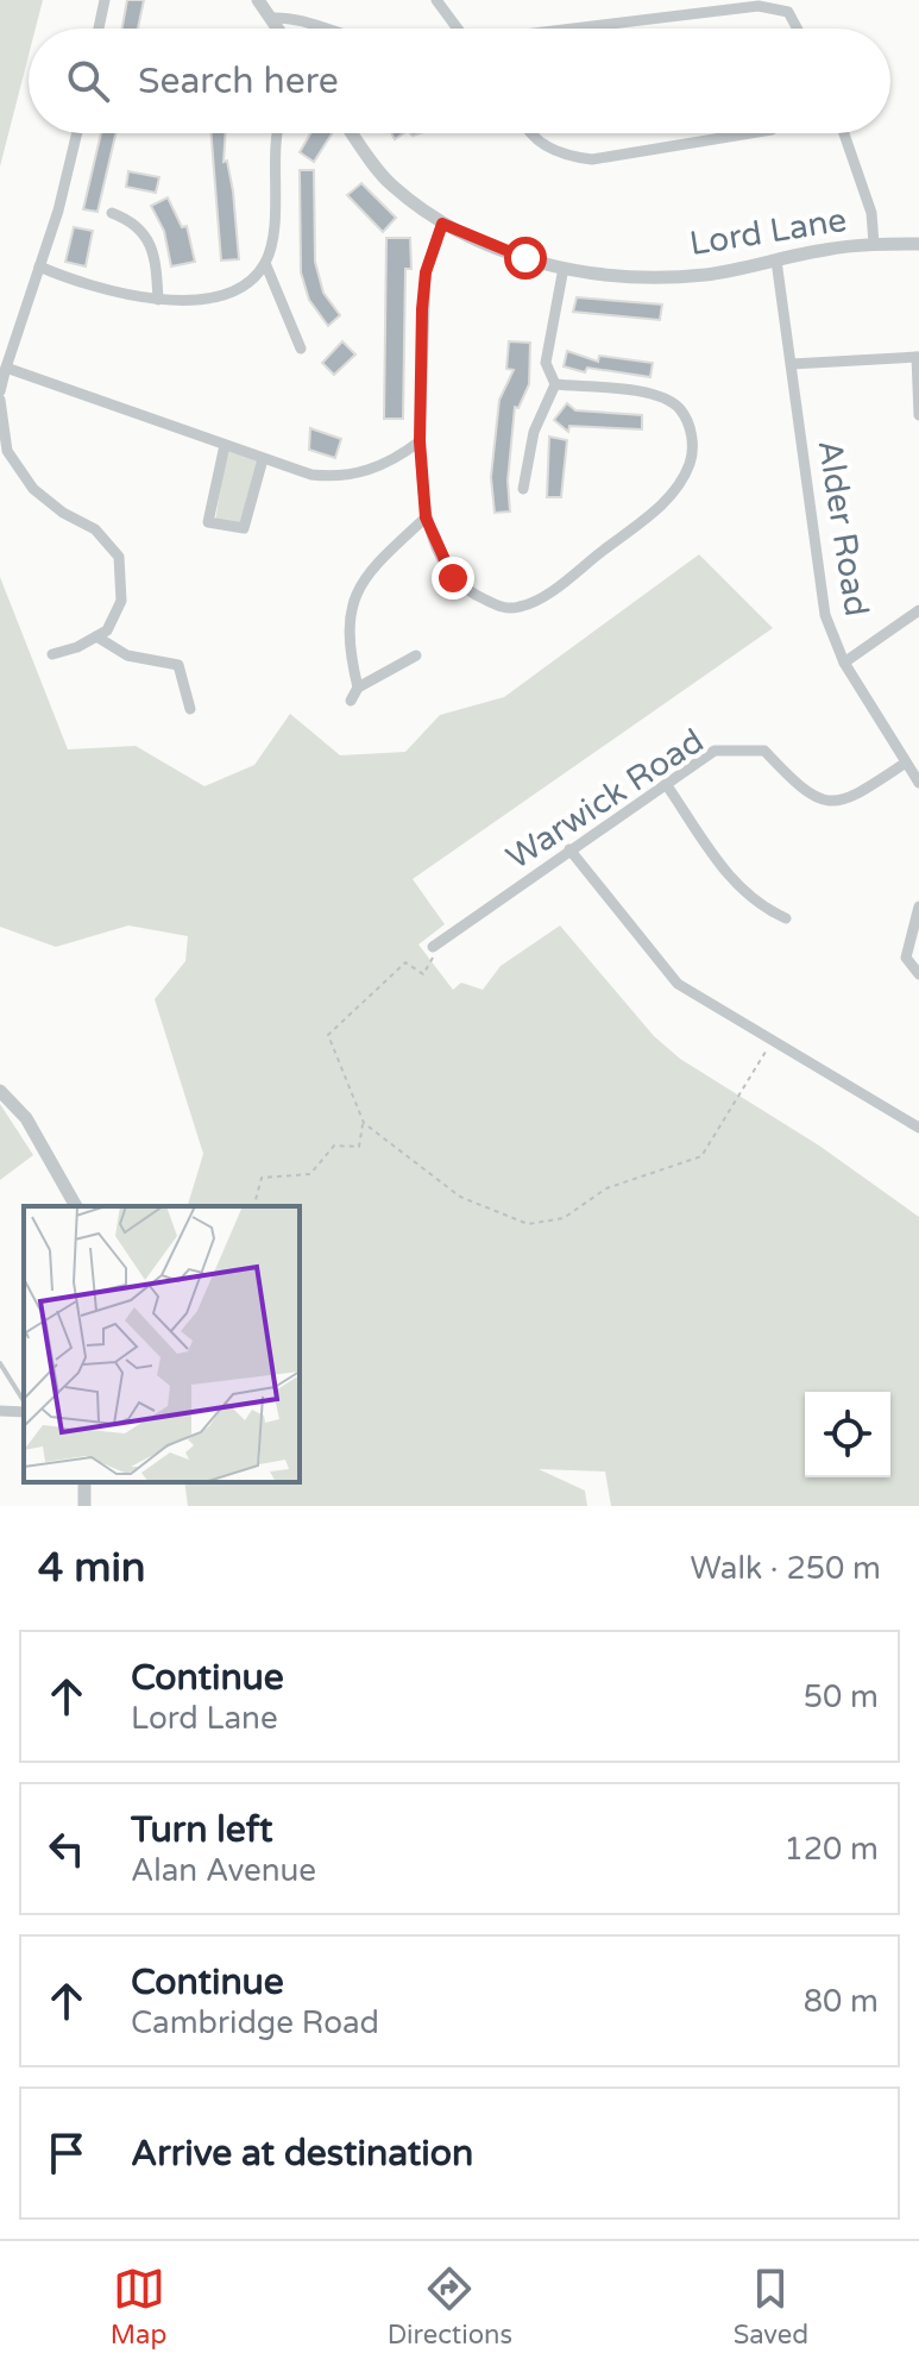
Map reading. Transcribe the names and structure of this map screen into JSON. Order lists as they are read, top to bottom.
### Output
{
  "streets": {
    "street": ["Lord Lane", "Alder Road", "Warwick Road"]
  },
  "crossings": [
    ["Lord Lane", "Alder Road"],
    ["Alder Road", "Warwick Road"]
  ],
  "page": {
    "search": "Search here",
    "heading": ["4 min", "Walk · 250 m"],
    "list": [
      ["Continue", "Lord Lane", "50 m"],
      ["Turn left", "Alan Avenue", "120 m"],
      ["Continue", "Cambridge Road", "80 m"],
      "Arrive at destination"
    ],
    "nav": ["Map", "Directions", "Saved"]
  }
}
